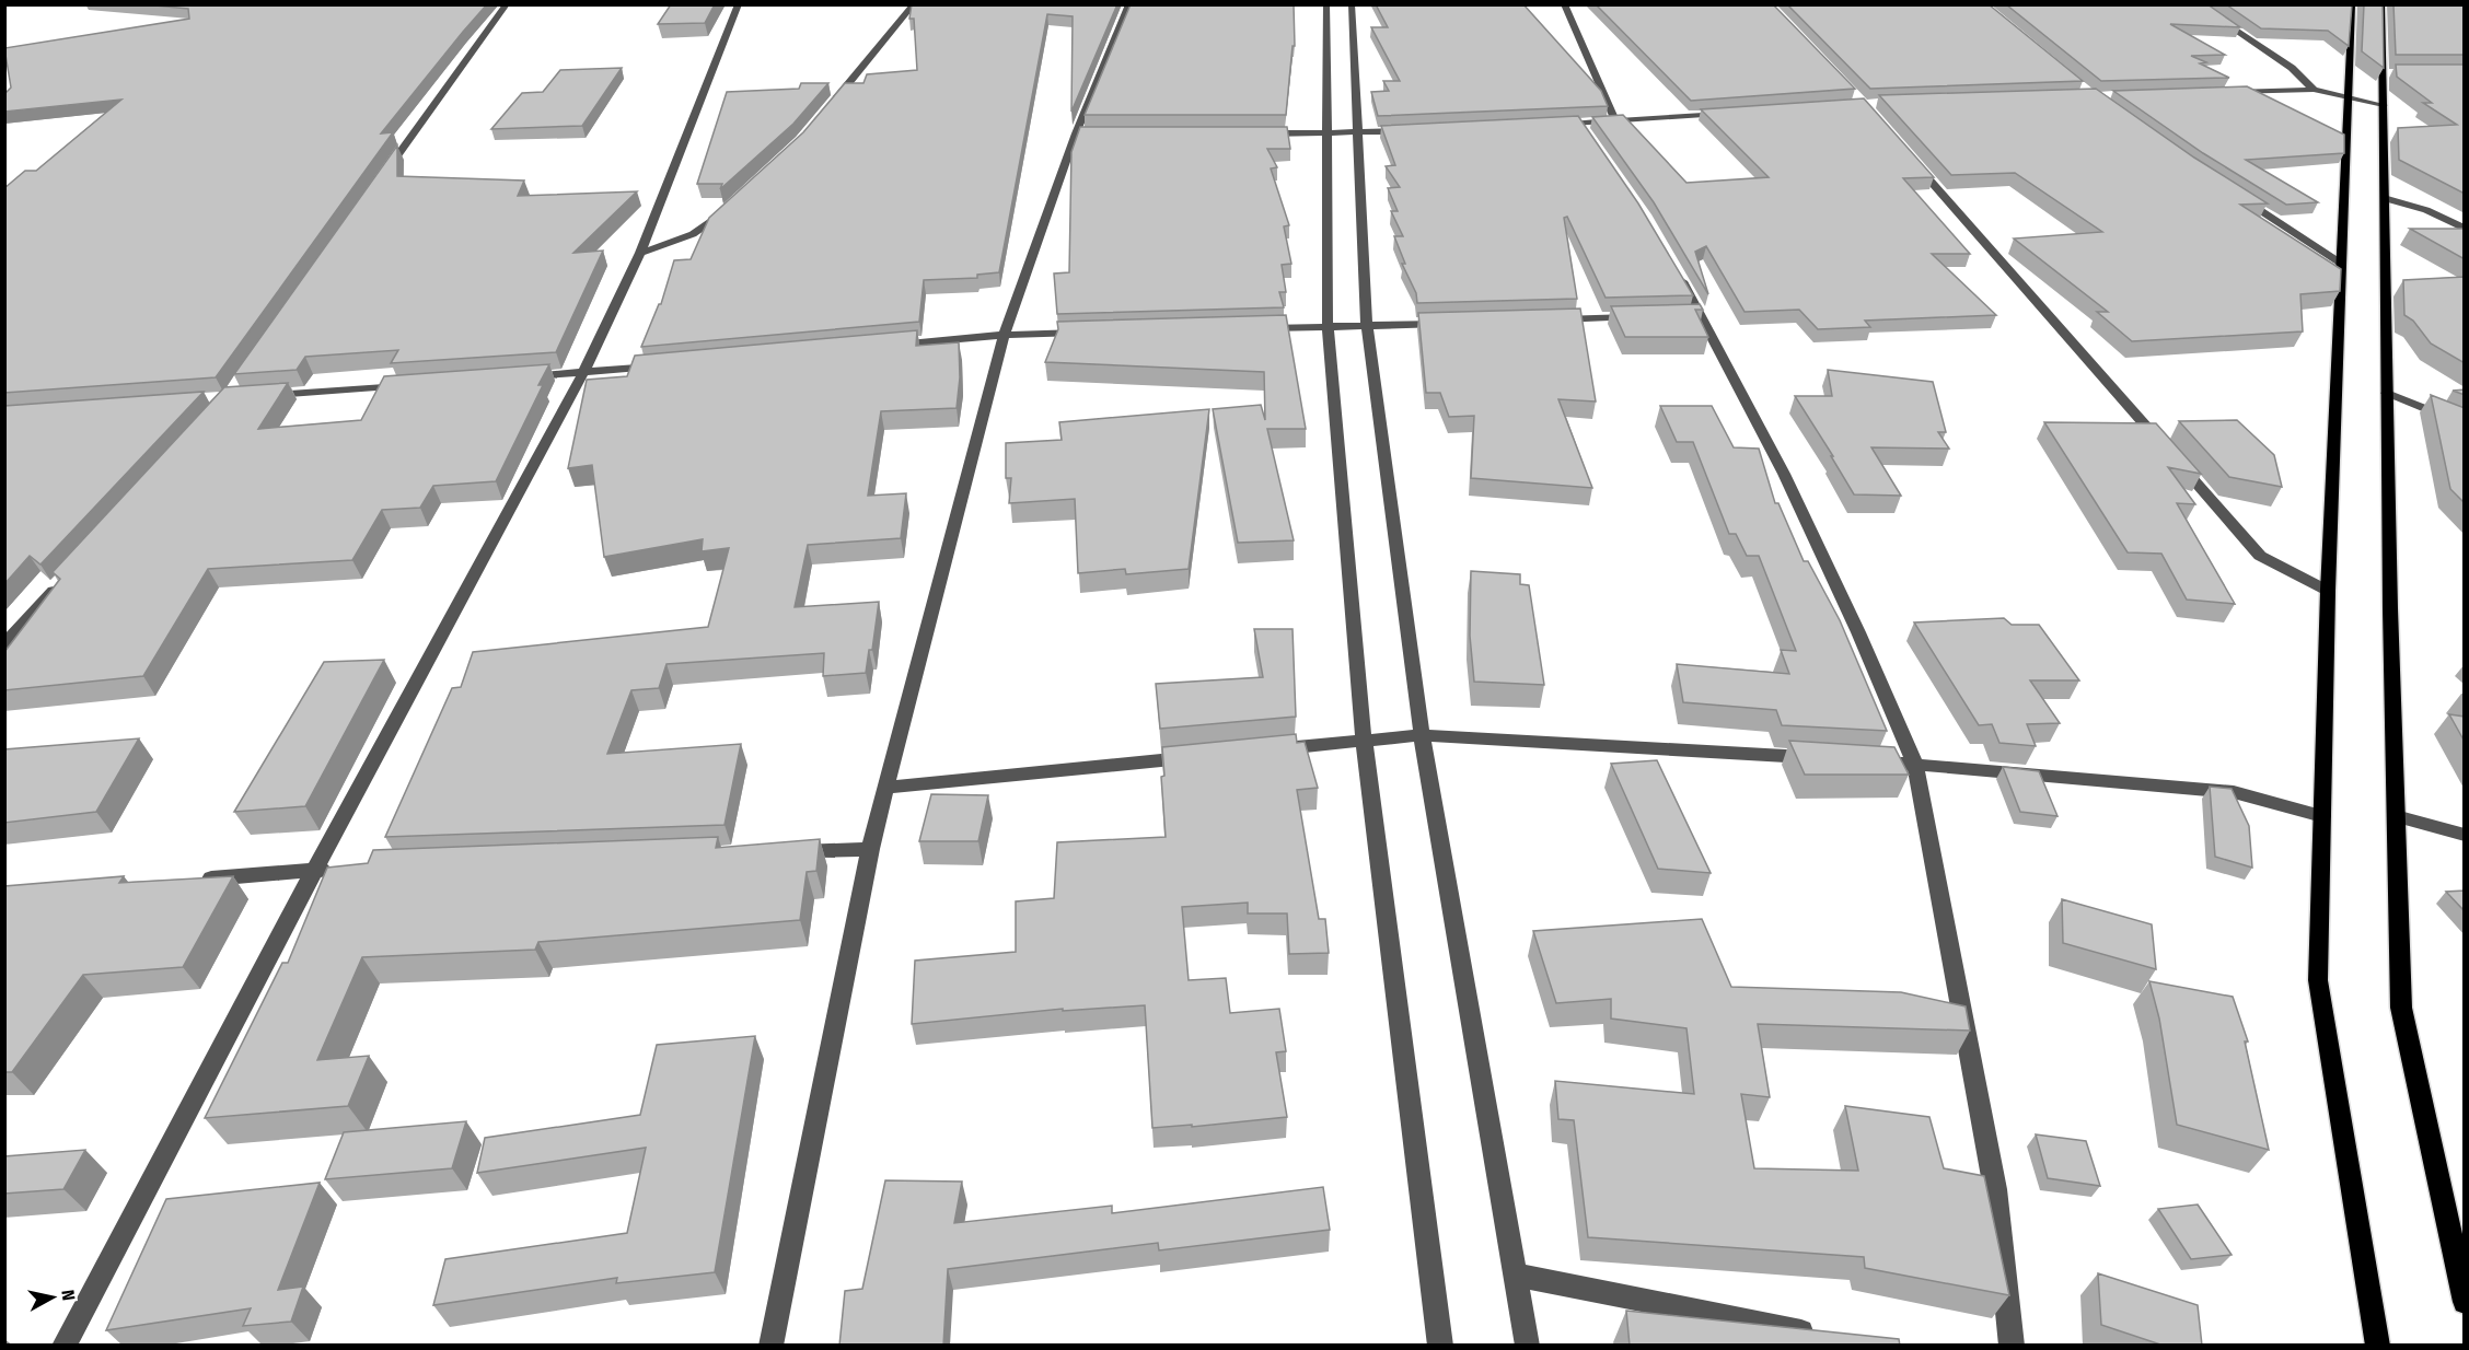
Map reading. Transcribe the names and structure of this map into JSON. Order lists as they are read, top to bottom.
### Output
{
  "north": "right"
}
